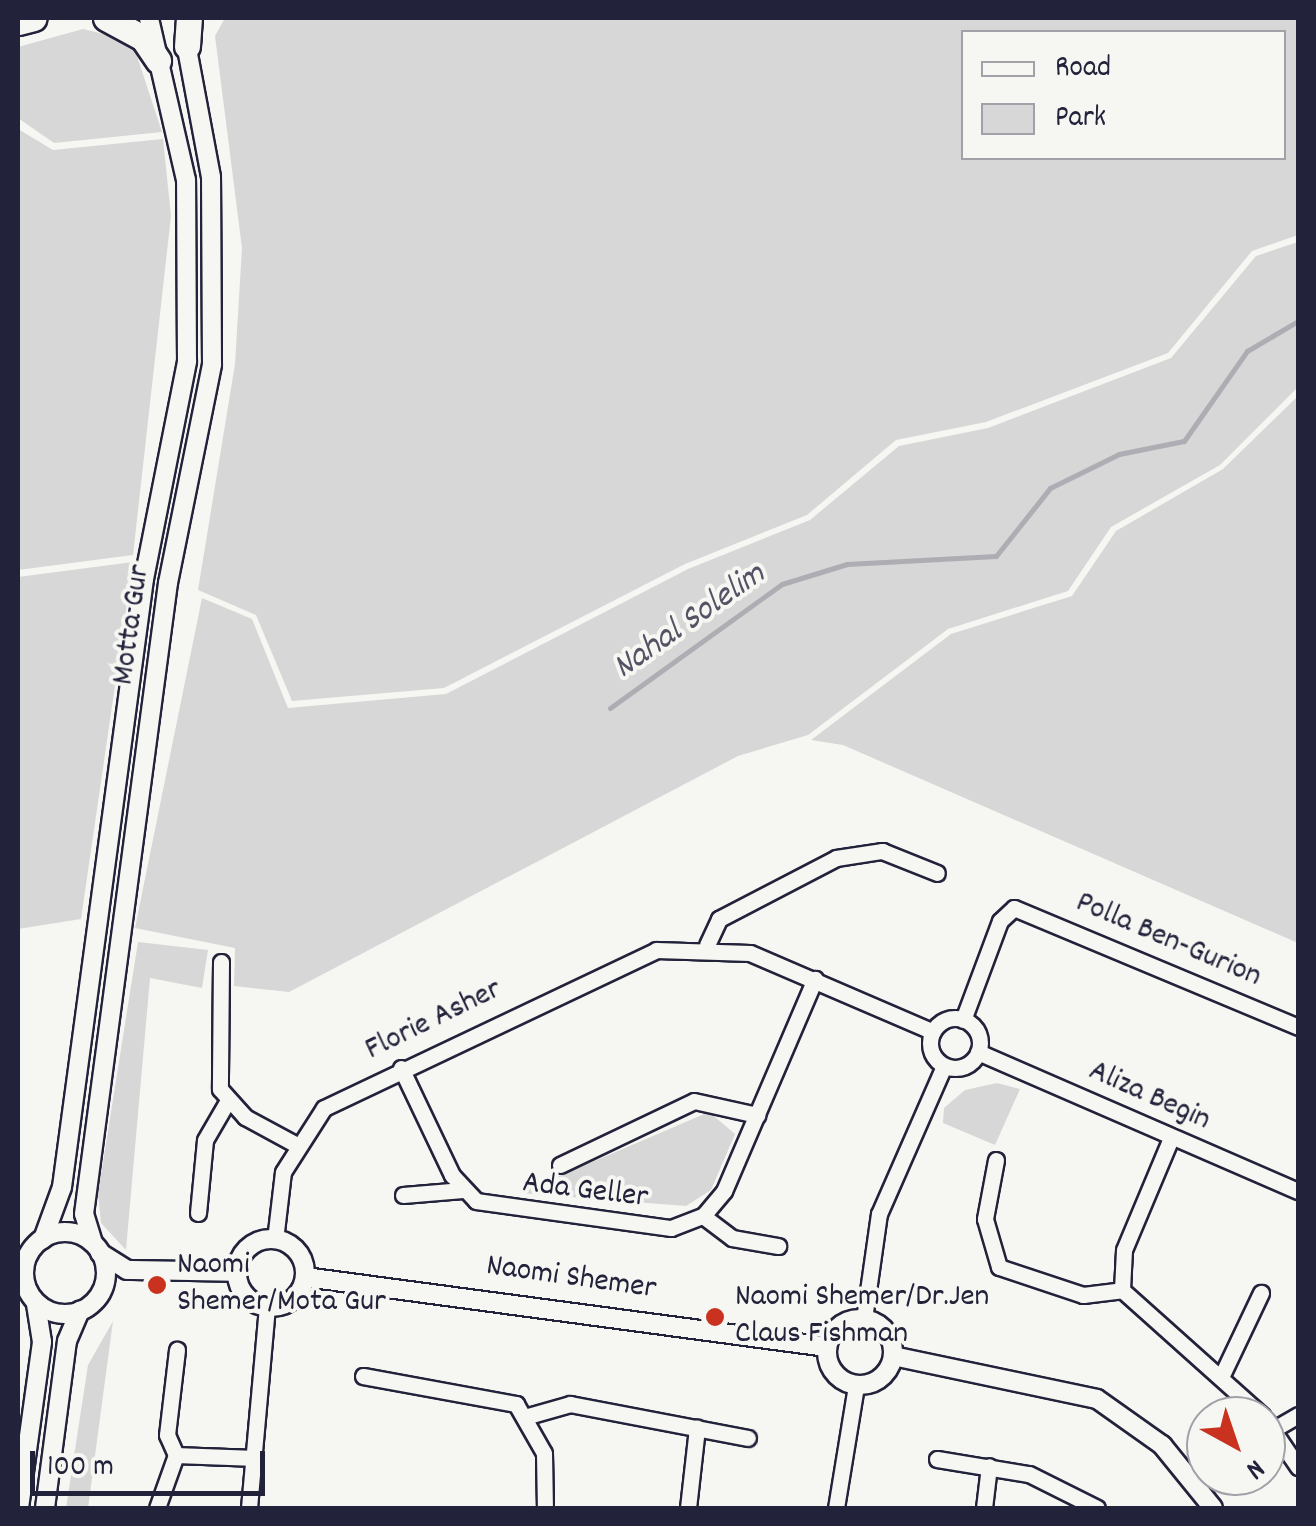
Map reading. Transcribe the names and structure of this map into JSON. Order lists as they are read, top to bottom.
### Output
{
  "streets": {
    "street": [
      "Motta Gur",
      "Polla Ben-Gurion",
      "Florie Asher",
      "Aliza Begin",
      "Ada Geller",
      "Naomi Shemer"
    ]
  },
  "crossings": [
    ["Polla Ben-Gurion", "Florie Asher"],
    ["Polla Ben-Gurion", "Aliza Begin"],
    ["Florie Asher", "Aliza Begin"],
    ["Florie Asher", "Naomi Shemer"]
  ],
  "water": ["Nahal Solelim"],
  "places": ["Naomi Shemer/Mota Gur", "Naomi Shemer/Dr.Jen Claus Fishman"],
  "legend": ["Road", "Park"],
  "scale_bar": "100 m",
  "north": "bottom right"
}
